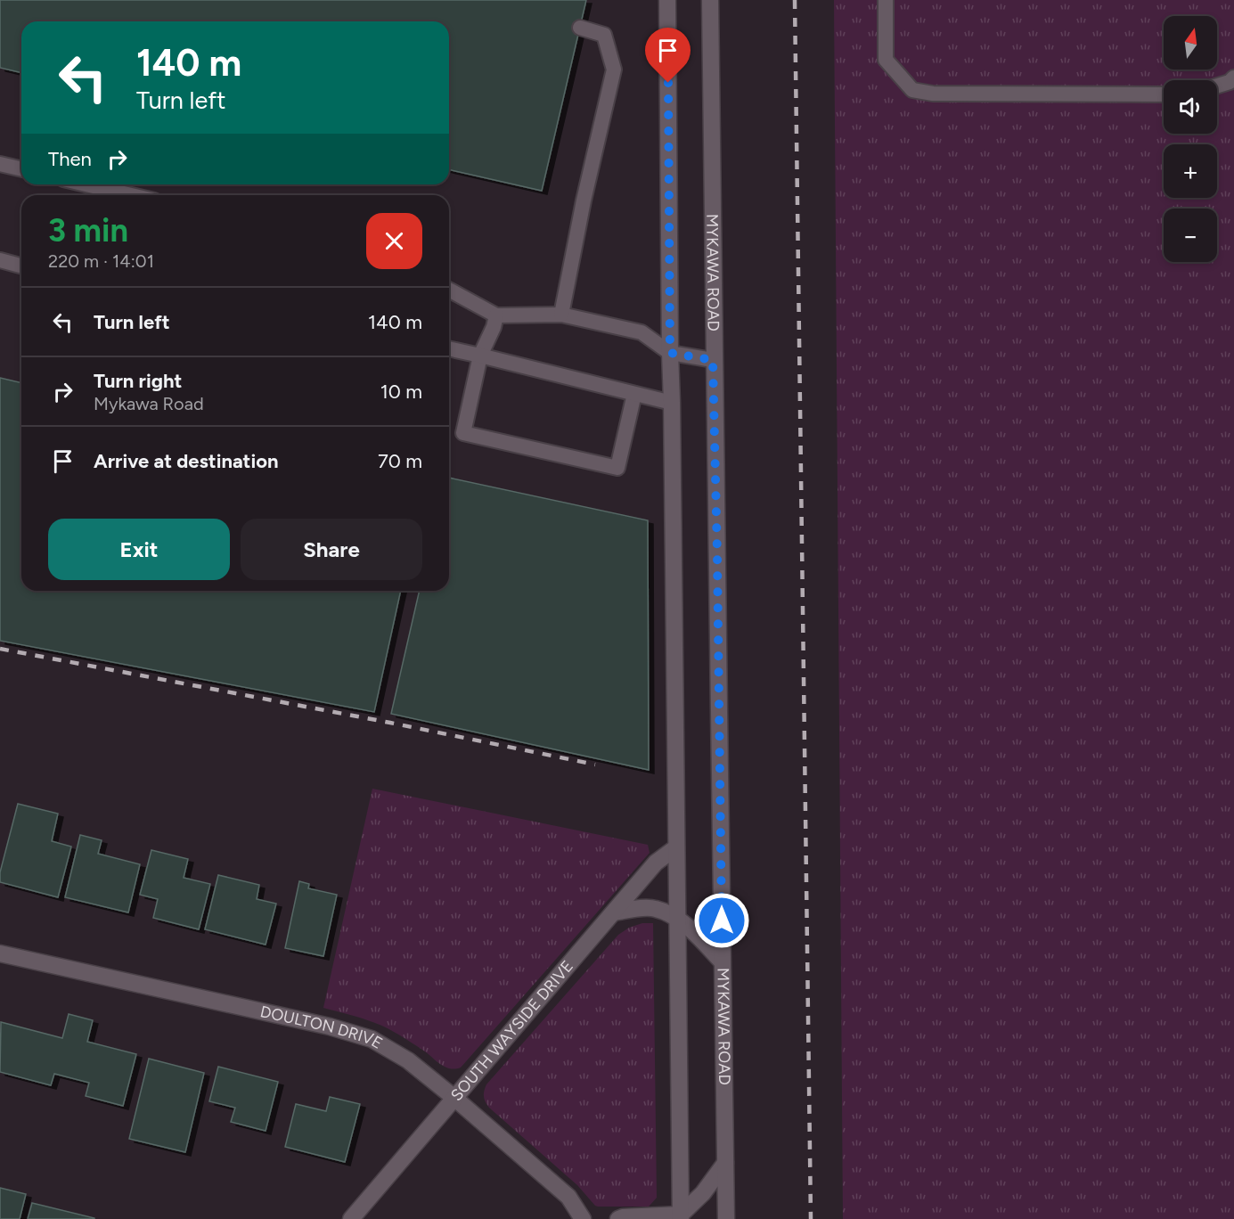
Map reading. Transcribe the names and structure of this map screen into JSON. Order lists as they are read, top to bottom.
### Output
{
  "streets": {
    "main road": ["MYKAWA ROAD", "DOULTON DRIVE", "SOUTH WAYSIDE DRIVE"]
  },
  "crossings": [
    ["DOULTON DRIVE", "SOUTH WAYSIDE DRIVE"]
  ],
  "north": "top",
  "page": {
    "map_buttons": ["+", "−"],
    "turn": ["140 m", "Turn left"],
    "then": "Then",
    "heading": ["3 min", "220 m · 14:01"],
    "list": [
      {
        "name": "Turn left",
        "value": "140 m"
      },
      {
        "name": "Turn right",
        "note": "Mykawa Road",
        "value": "10 m"
      },
      {
        "name": "Arrive at destination",
        "value": "70 m"
      }
    ],
    "buttons": ["Exit", "Share"]
  }
}
